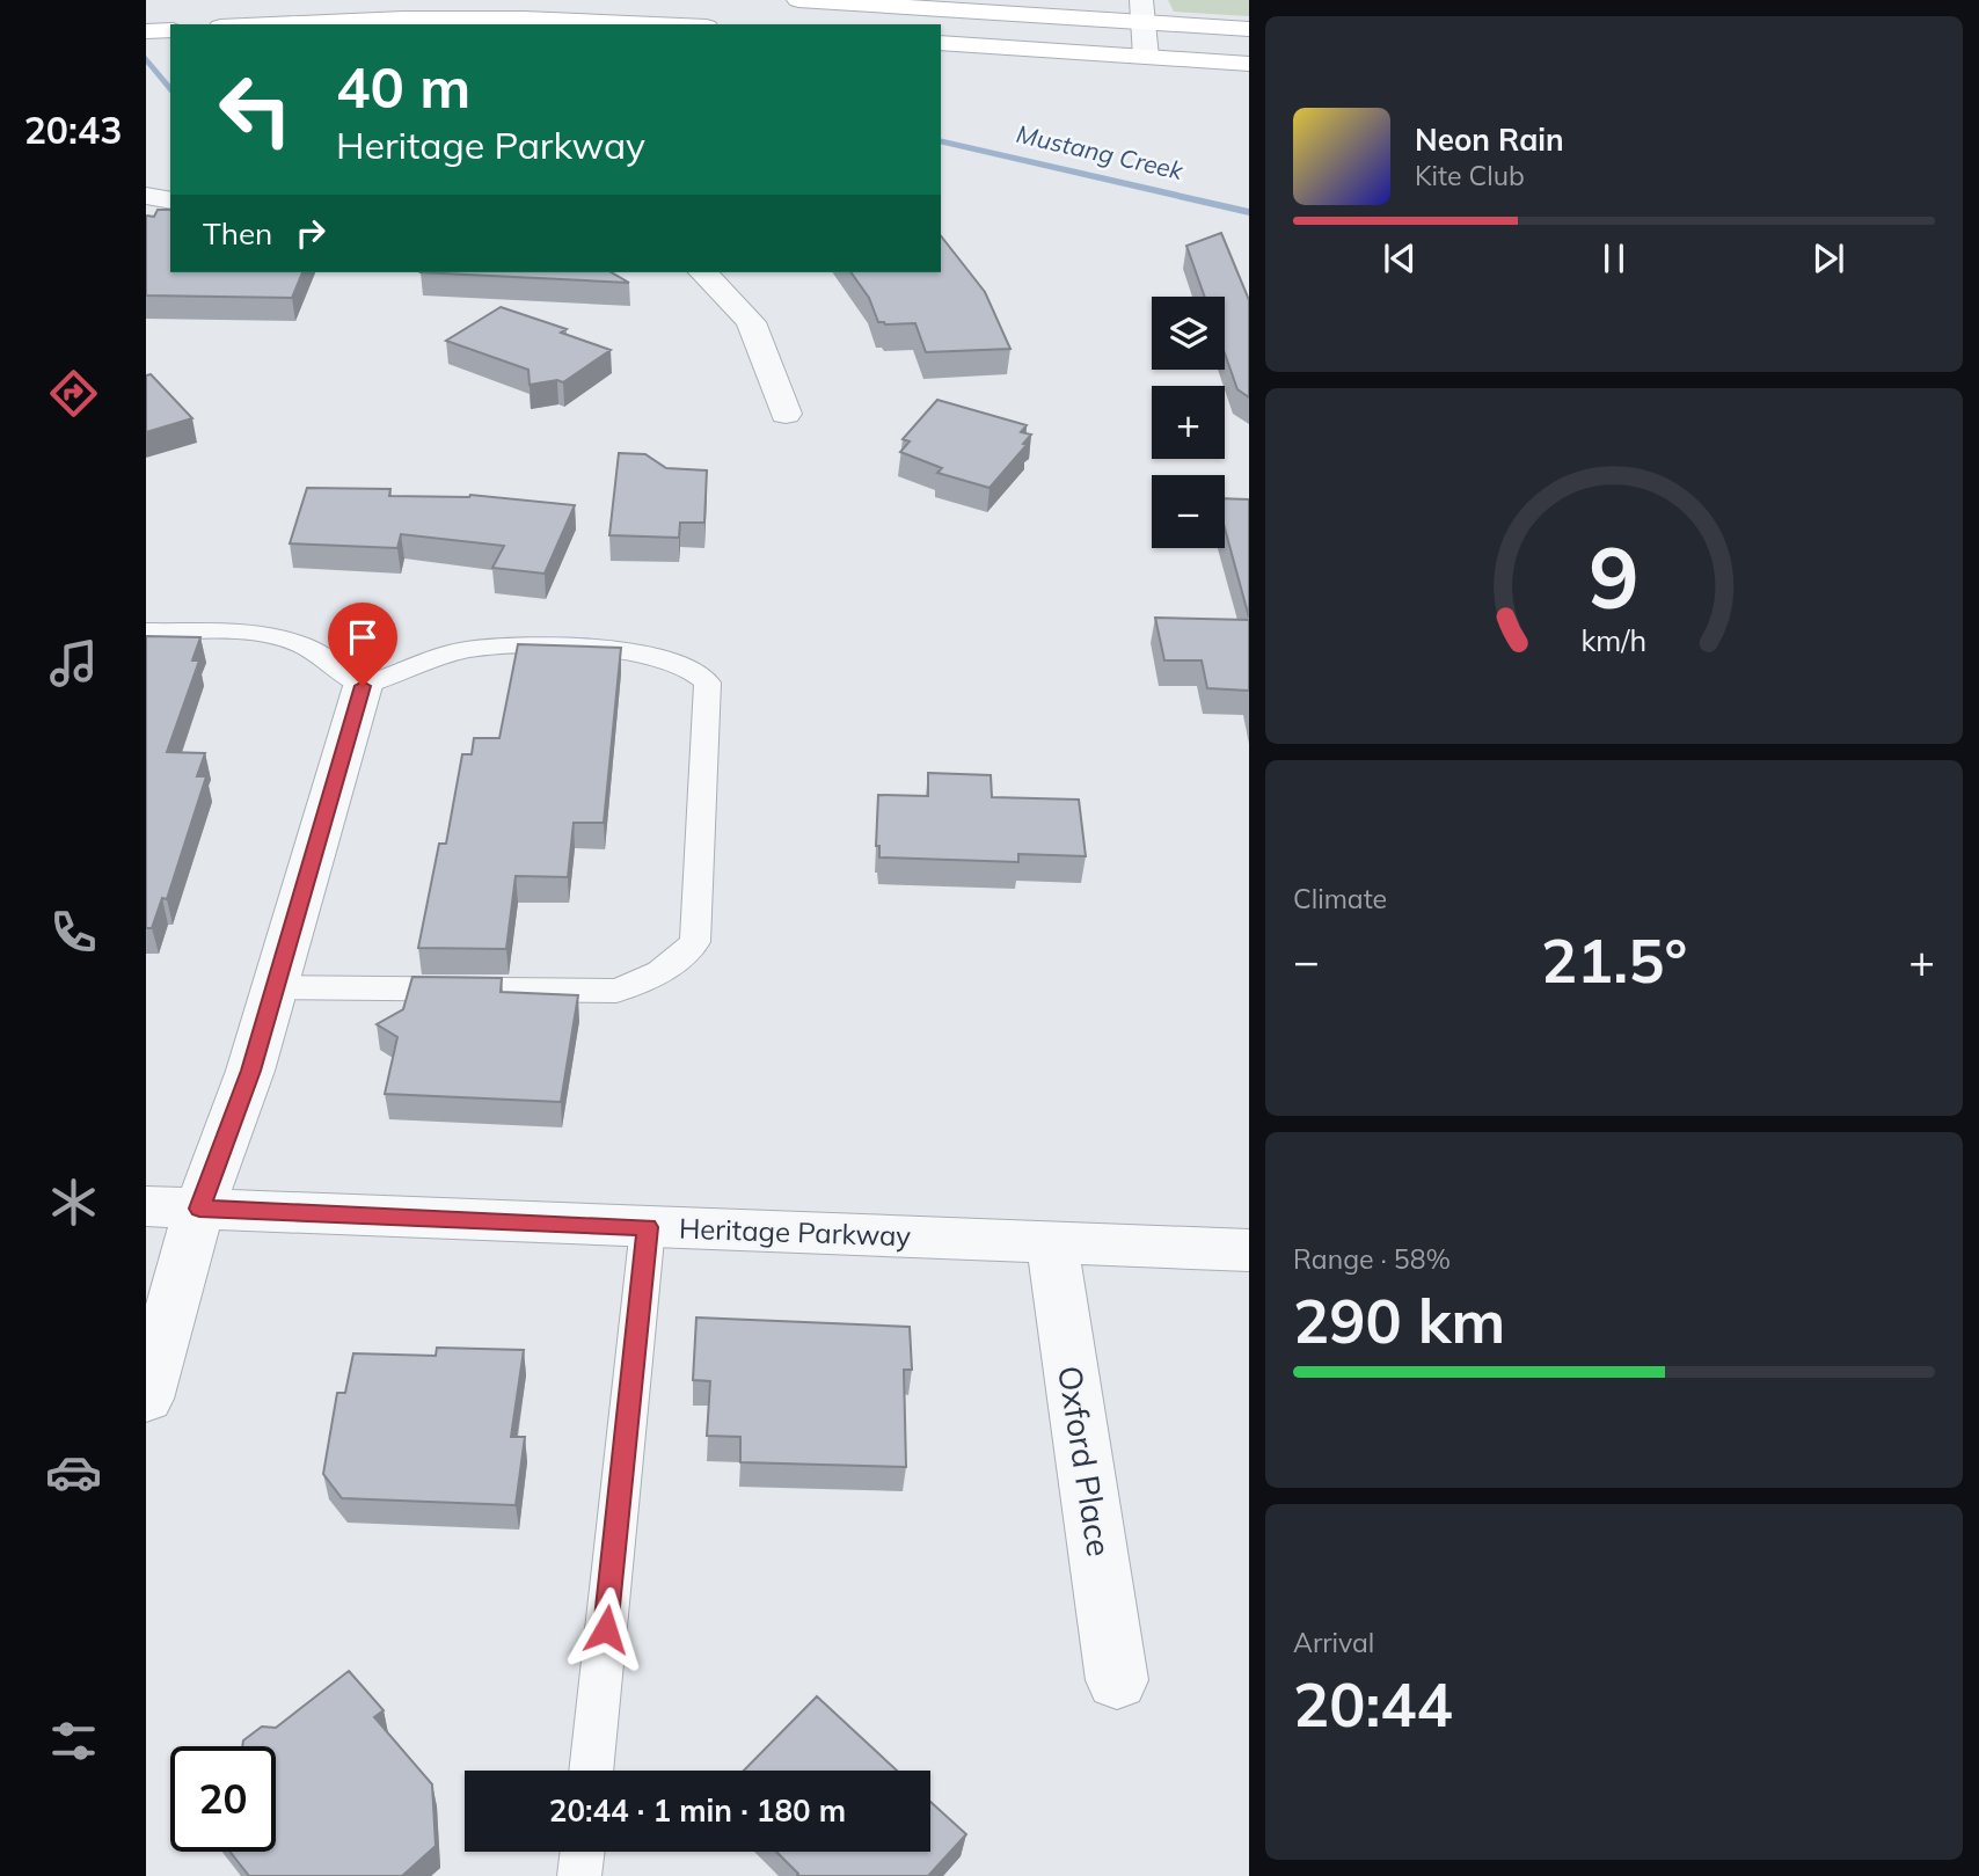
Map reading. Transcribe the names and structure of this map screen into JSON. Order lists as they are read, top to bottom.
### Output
{
  "streets": {
    "street": ["Heritage Parkway", "Oxford Place"]
  },
  "crossings": [
    ["Heritage Parkway", "Oxford Place"]
  ],
  "water": ["Mustang Creek"],
  "page": {
    "tabs": "20:43",
    "turn": ["40 m", "Heritage Parkway"],
    "song": ["Neon Rain", "Kite Club"],
    "then": "Then",
    "map_buttons": ["+", "−"],
    "tile": [
      "Climate",
      ["Range · 58%", "290 km"],
      ["Arrival", "20:44"]
    ],
    "heat": ["−", "21.5°", "+"],
    "limit": "20",
    "trip": "20:44 · 1 min · 180 m",
    "gauge": ["9", "km/h"]
  }
}
